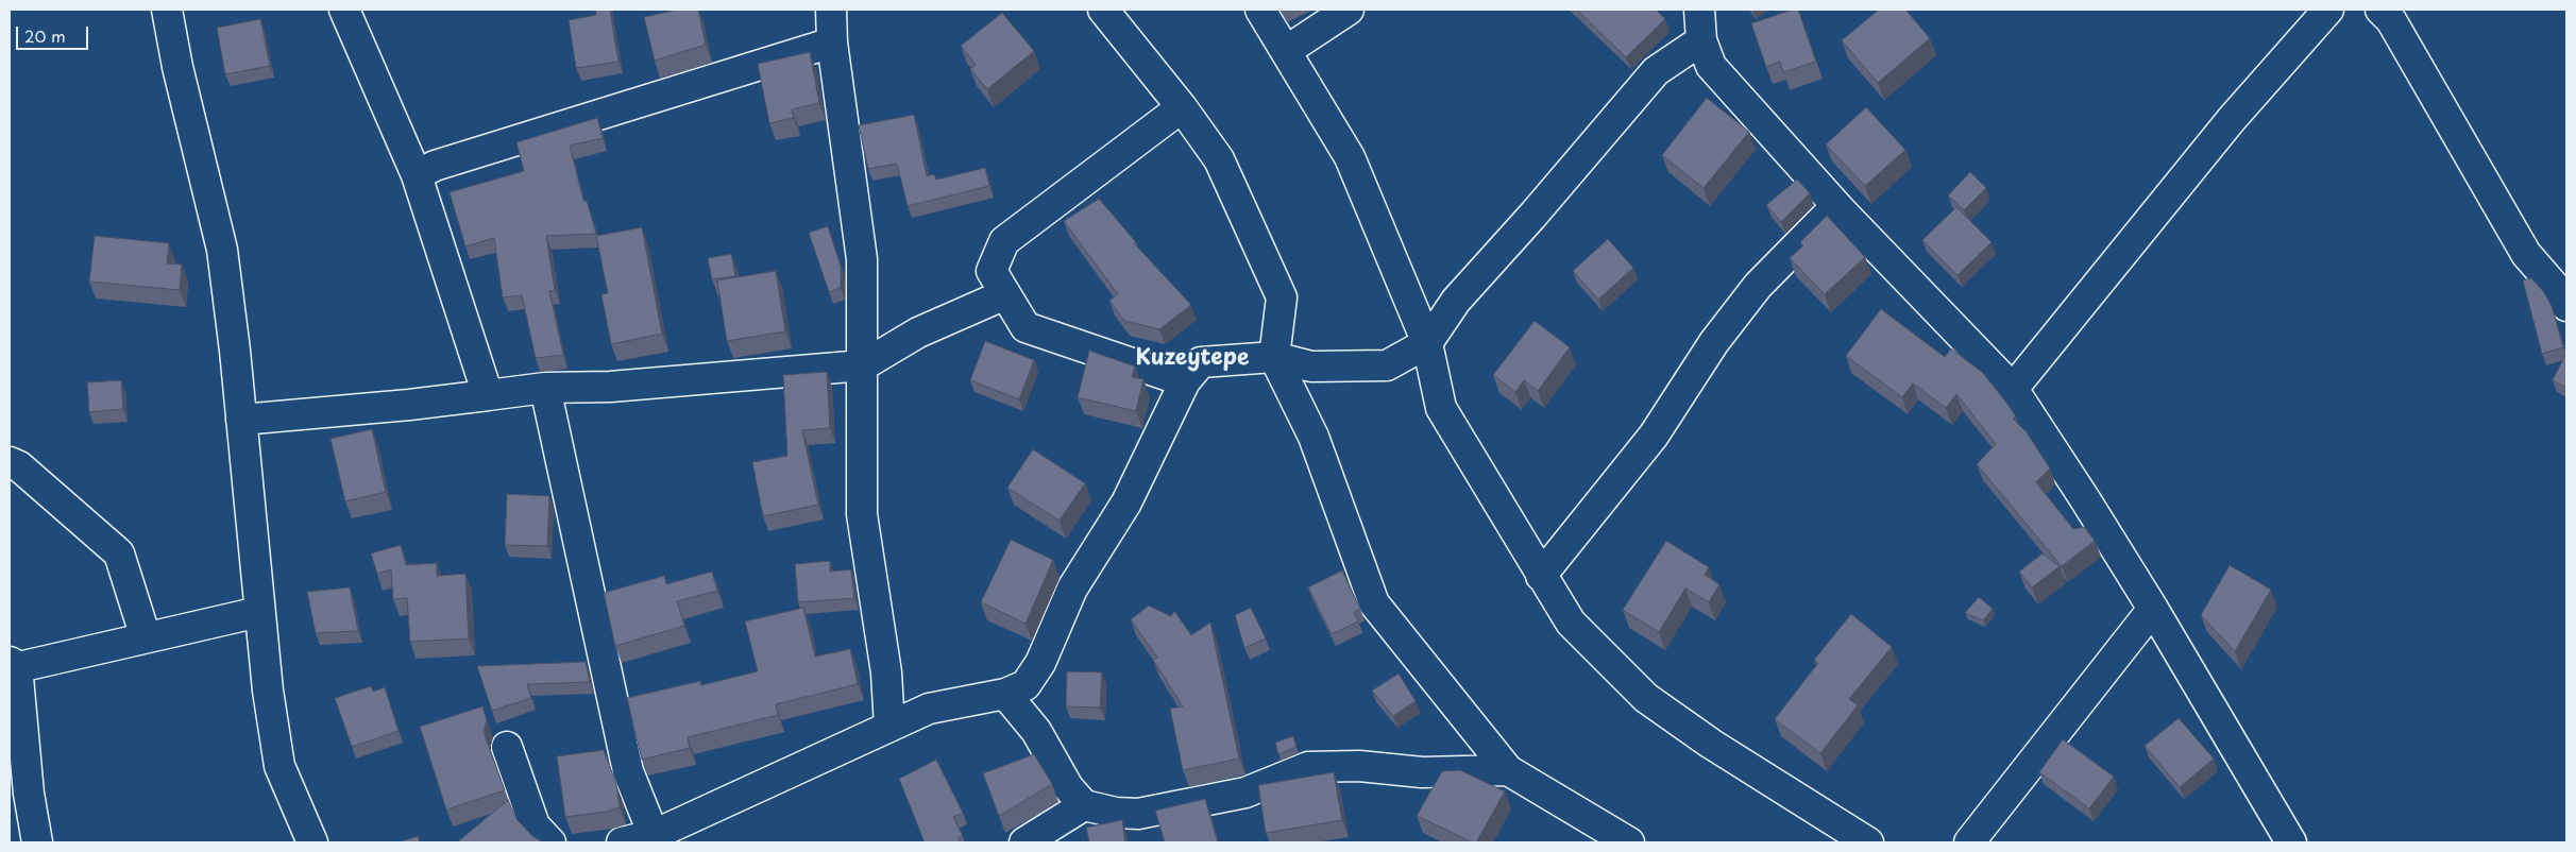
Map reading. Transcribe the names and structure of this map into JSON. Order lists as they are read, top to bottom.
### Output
{
  "districts": ["Kuzeytepe"],
  "scale_bar": "20 m"
}
